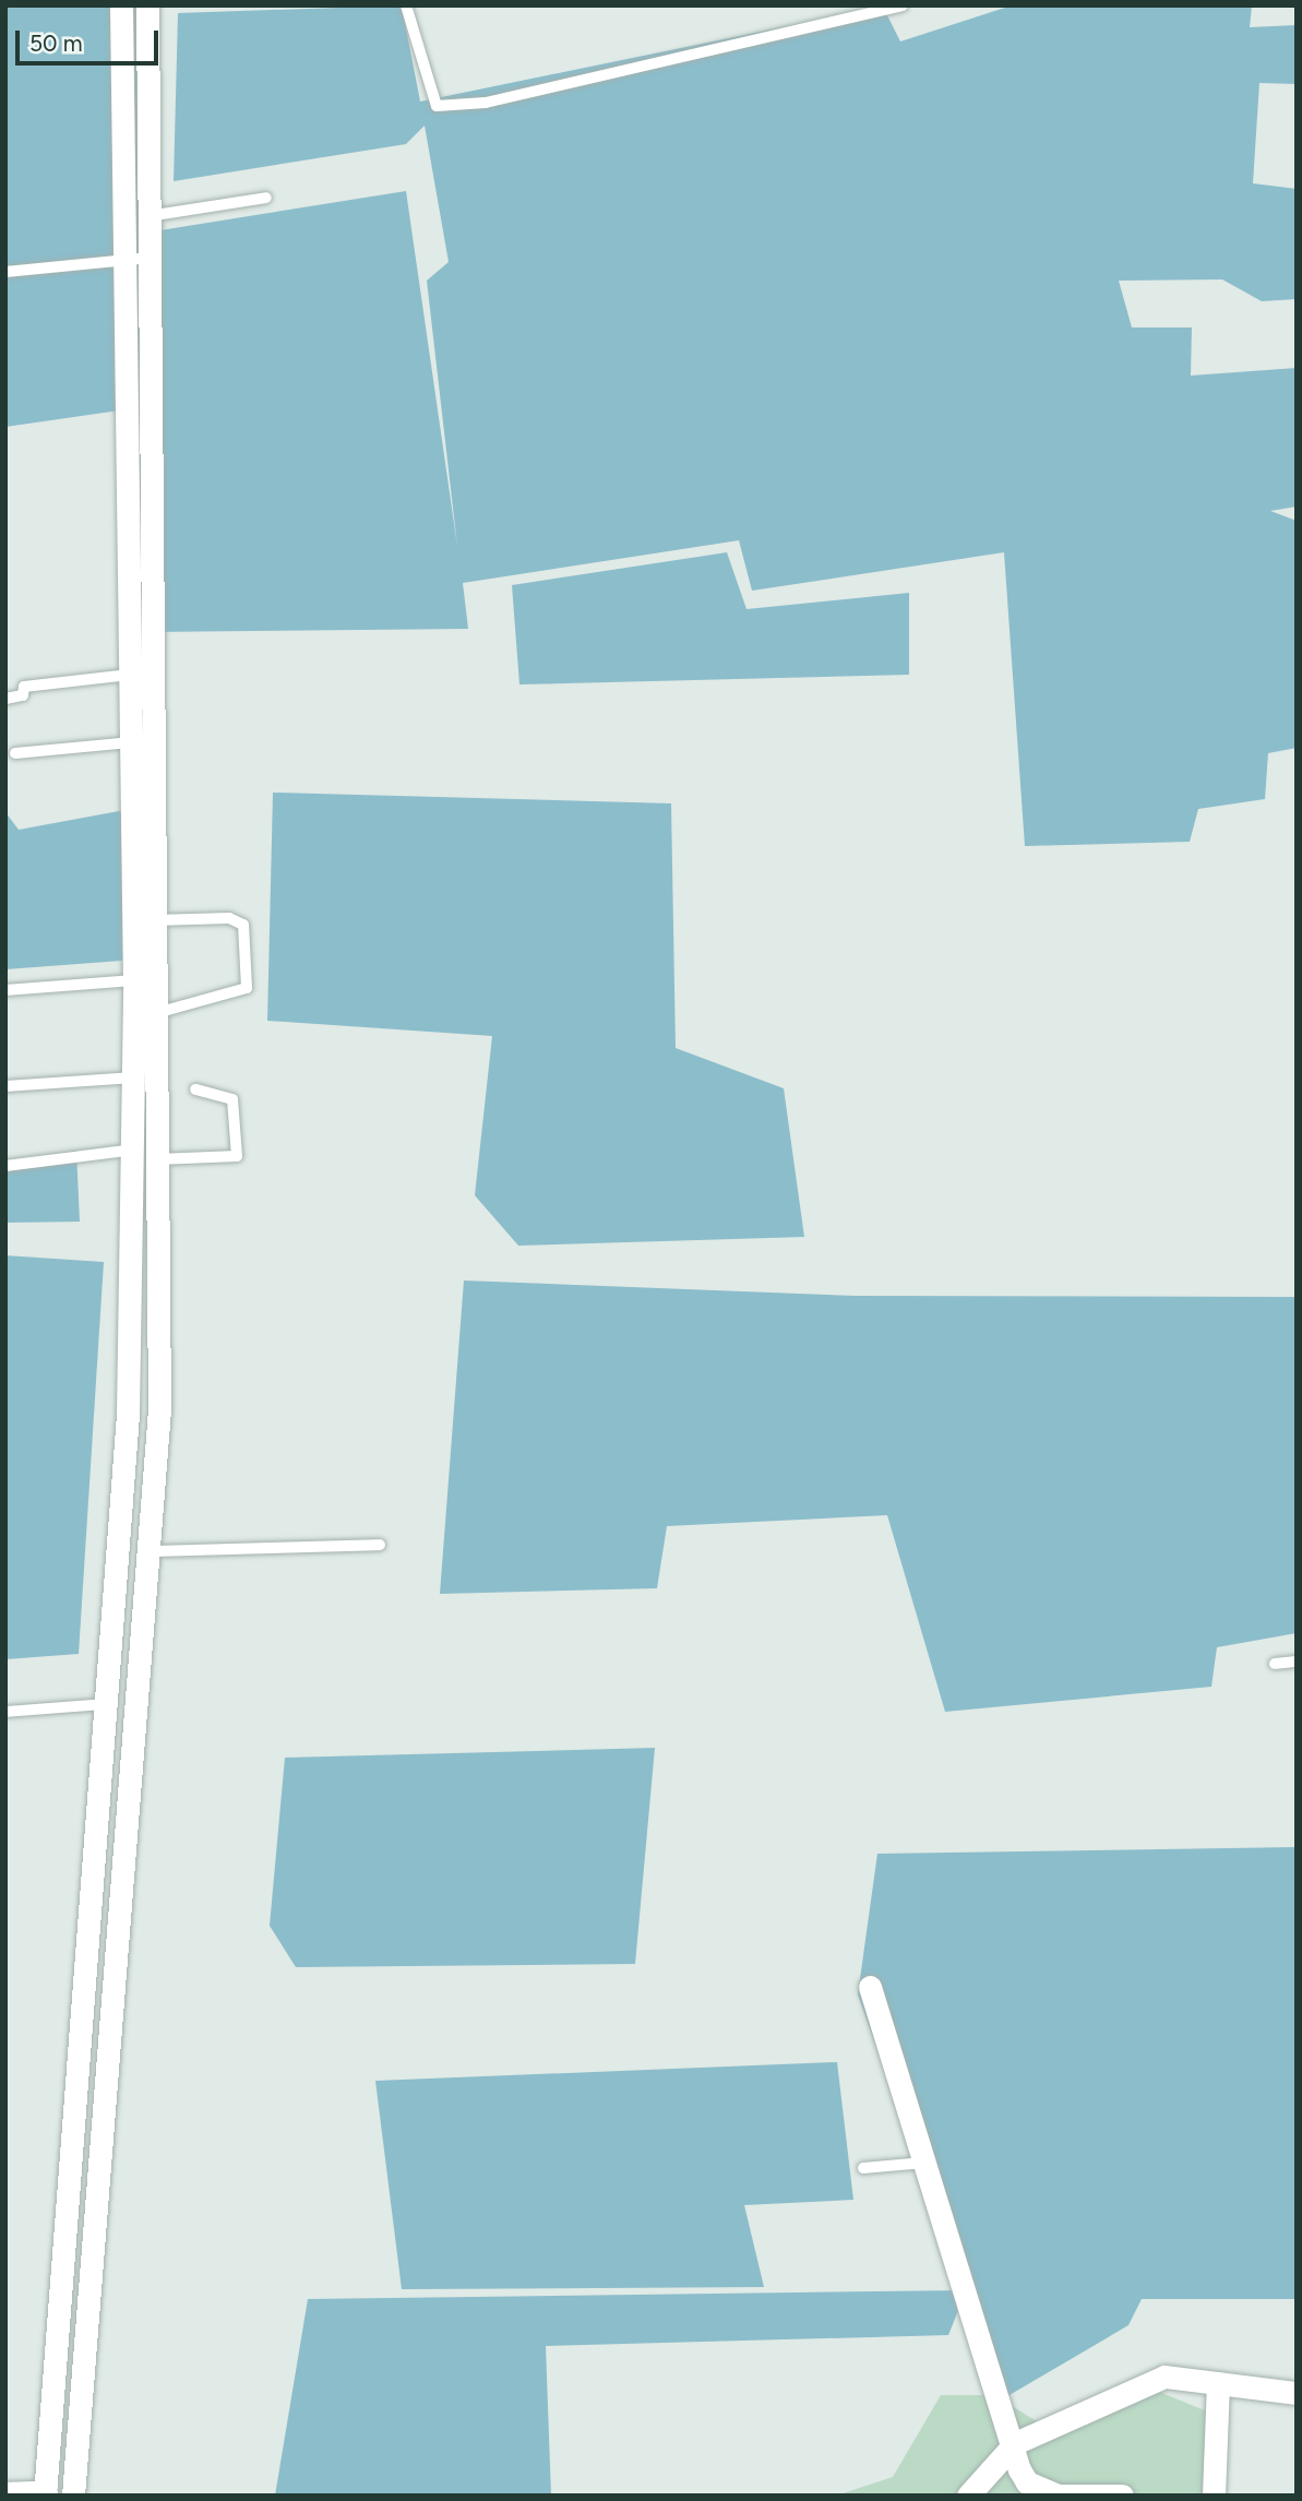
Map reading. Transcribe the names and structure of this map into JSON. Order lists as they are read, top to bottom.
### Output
{
  "scale_bar": "50 m"
}
